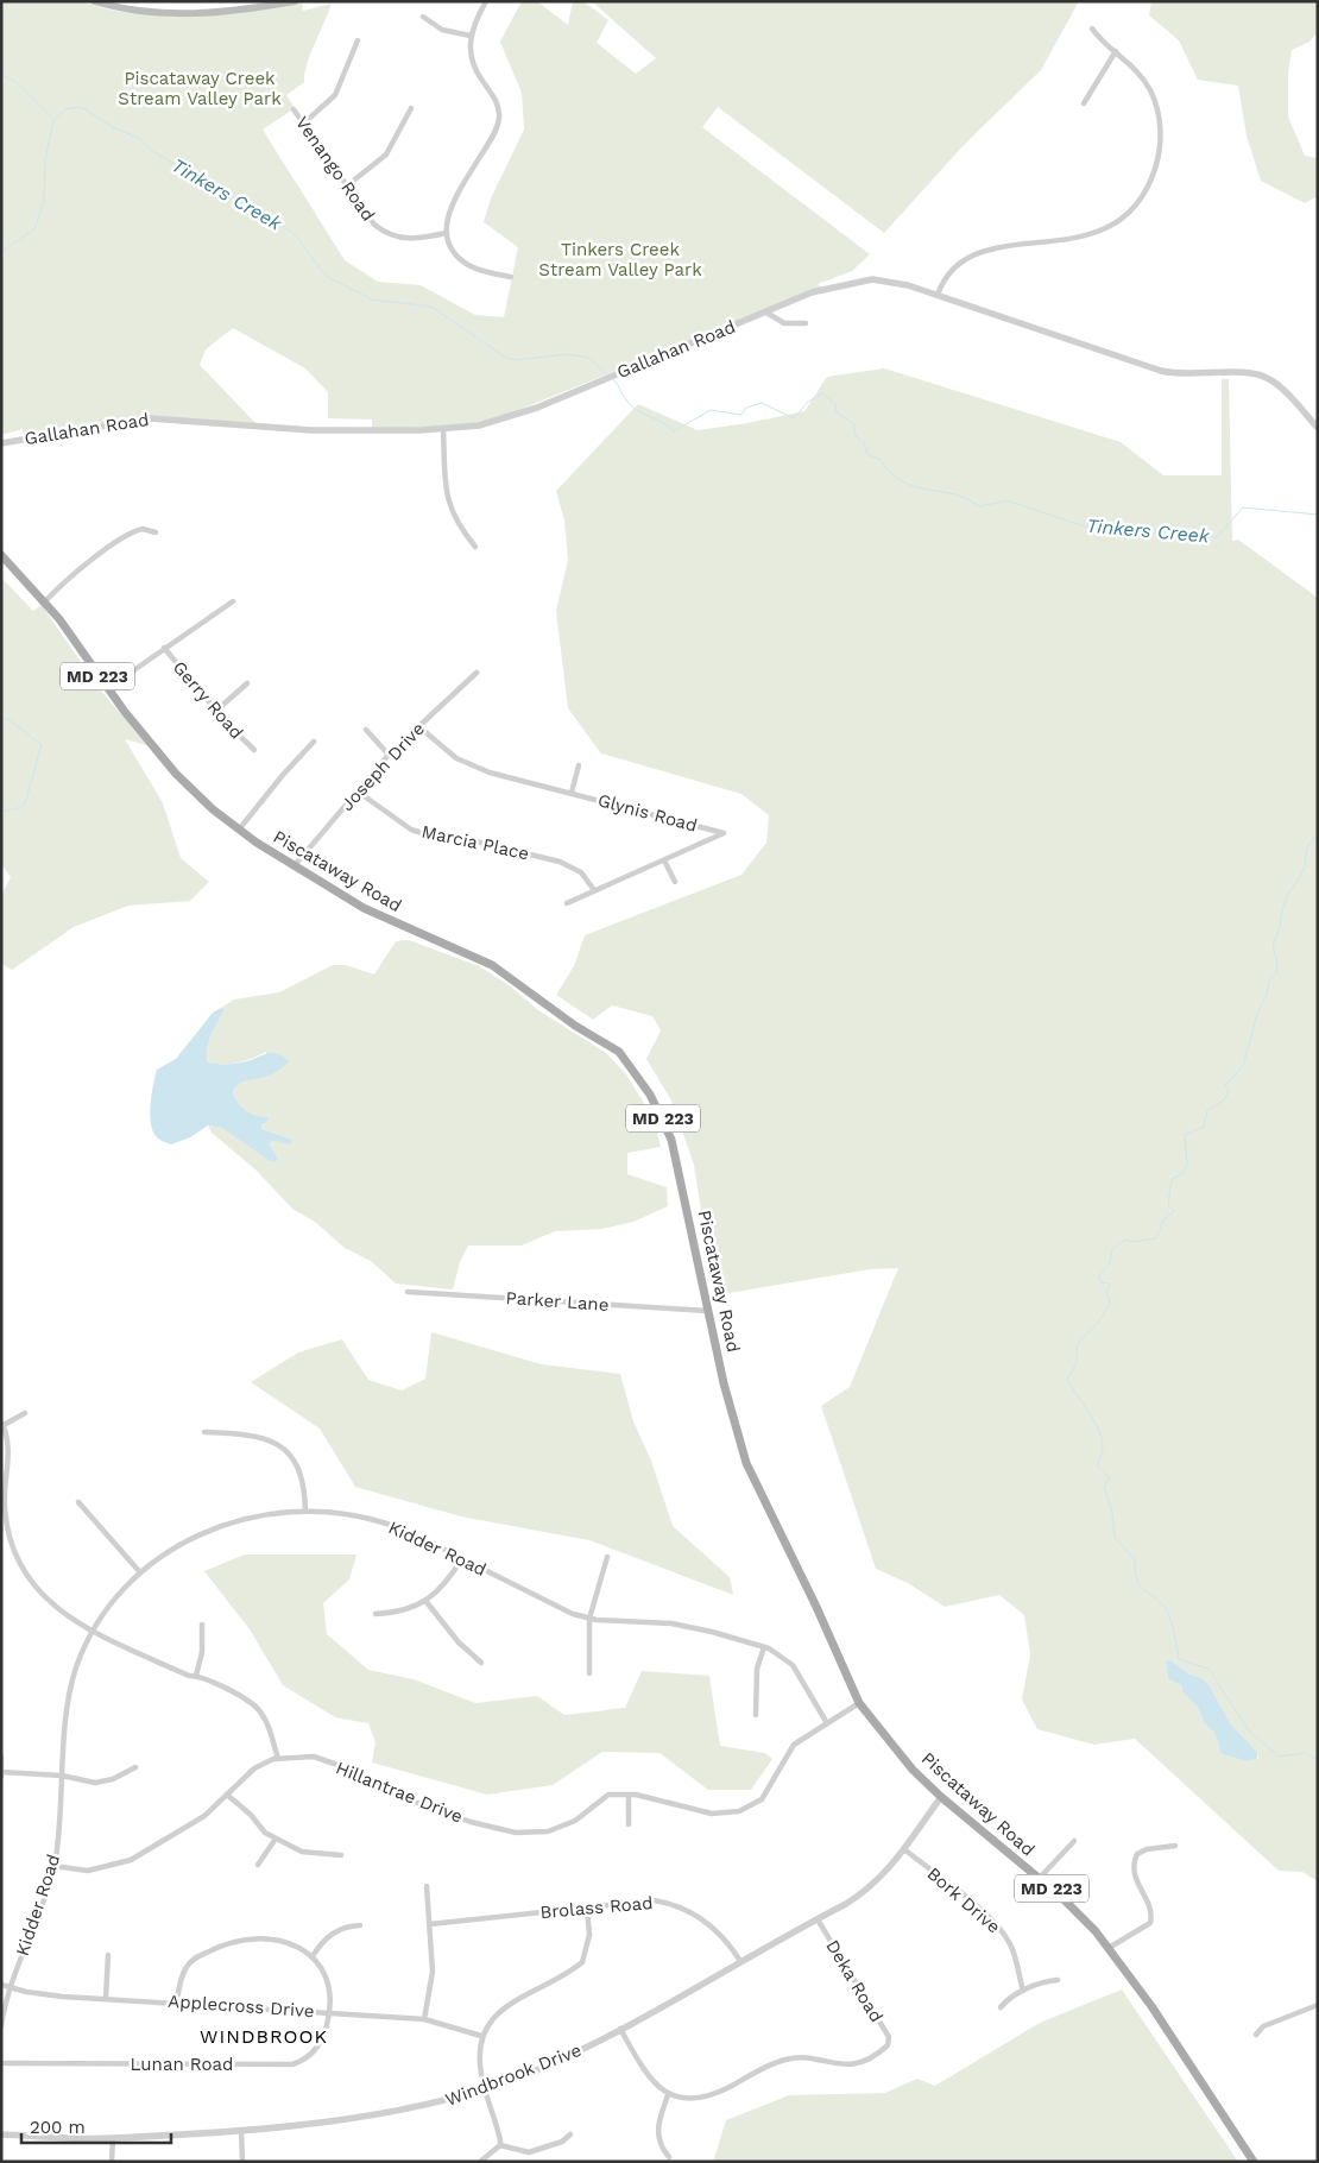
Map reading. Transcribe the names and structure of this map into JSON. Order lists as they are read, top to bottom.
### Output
{
  "streets": {
    "main road": ["MD 223", "Piscataway Road"],
    "street": [
      "Venango Road",
      "Gallahan Road",
      "Gerry Road",
      "Joseph Drive",
      "Glynis Road",
      "Marcia Place",
      "Parker Lane",
      "Kidder Road",
      "Hillantrae Drive",
      "Bork Drive",
      "Brolass Road",
      "Deka Road",
      "Applecross Drive",
      "Lunan Road",
      "Windbrook Drive"
    ]
  },
  "crossings": [
    ["Joseph Drive", "Glynis Road"],
    ["Joseph Drive", "Marcia Place"],
    ["Joseph Drive", "Piscataway Road"],
    ["Glynis Road", "Marcia Place"],
    ["Piscataway Road", "Parker Lane"],
    ["Piscataway Road", "Hillantrae Drive"],
    ["Piscataway Road", "Windbrook Drive"],
    ["Kidder Road", "Hillantrae Drive"],
    ["Kidder Road", "Applecross Drive"],
    ["Bork Drive", "Windbrook Drive"],
    ["Brolass Road", "Windbrook Drive"],
    ["Deka Road", "Windbrook Drive"],
    ["Applecross Drive", "Lunan Road"]
  ],
  "districts": ["WINDBROOK"],
  "water": ["Tinkers Creek"],
  "parks": ["Piscataway Creek Stream Valley Park", "Tinkers Creek Stream Valley Park"],
  "scale_bar": "200 m"
}
